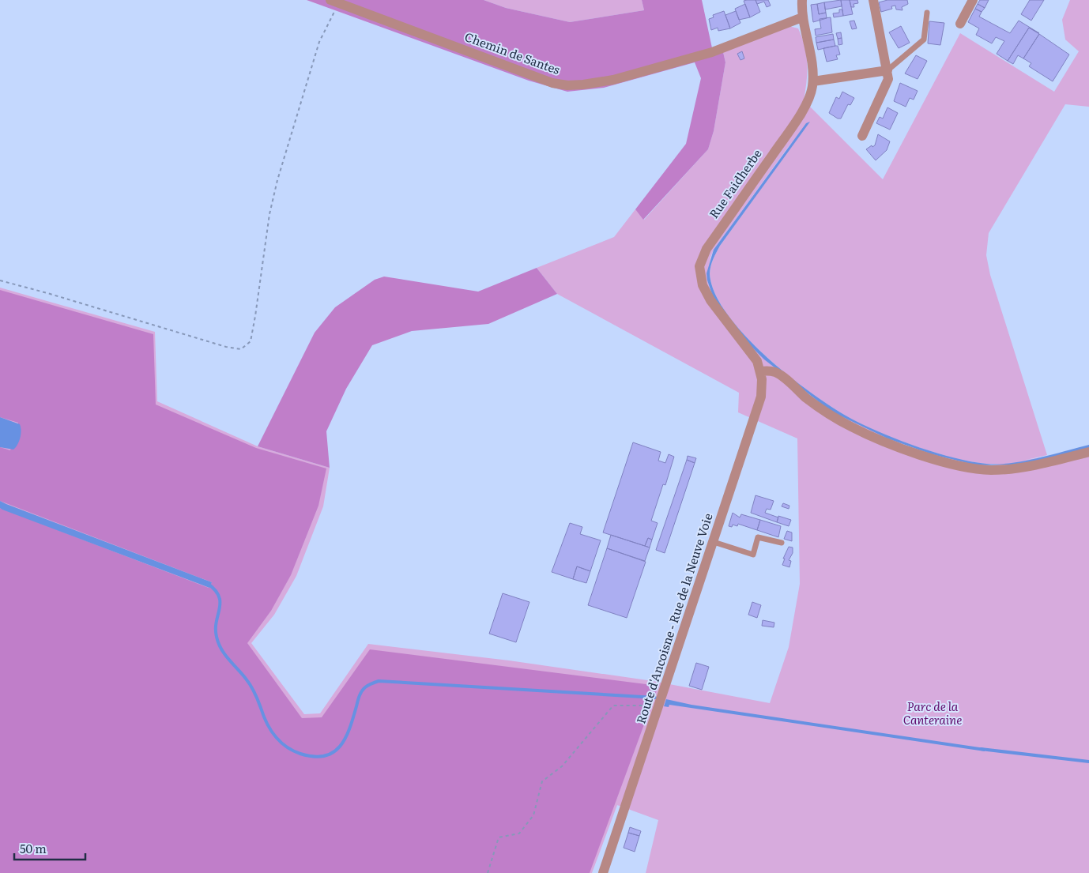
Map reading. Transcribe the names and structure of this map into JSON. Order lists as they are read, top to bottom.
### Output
{
  "streets": {
    "street": ["Chemin de Santes", "Rue Faidherbe", "Route d'Ancoisne - Rue de la Neuve Voie"]
  },
  "crossings": [
    ["Chemin de Santes", "Rue Faidherbe"],
    ["Rue Faidherbe", "Route d'Ancoisne - Rue de la Neuve Voie"]
  ],
  "parks": ["Parc de la Canteraine"],
  "scale_bar": "50 m"
}
